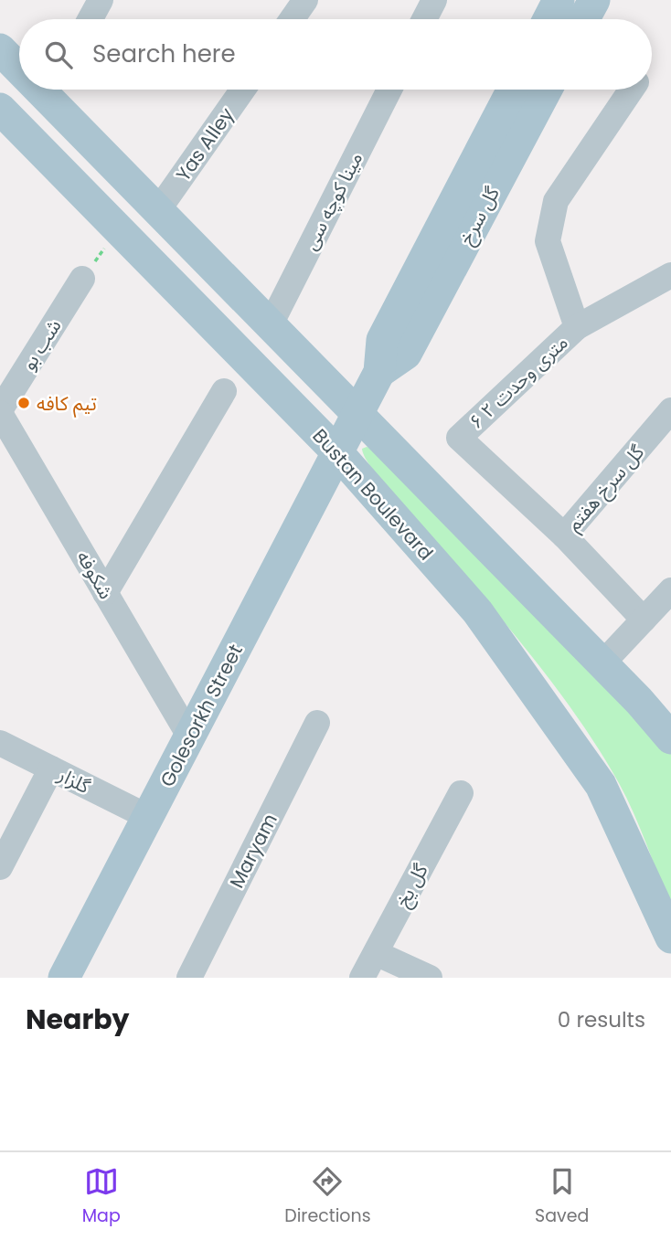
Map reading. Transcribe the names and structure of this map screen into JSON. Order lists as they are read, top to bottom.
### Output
{
  "streets": {
    "main road": ["گل سرخ", "Bustan Boulevard", "Golesorkh Street"],
    "street": [
      "Yas Alley",
      "مینا کوچه سی",
      "شب بو",
      "۶ متری وحدت ۲",
      "گل سرخ هفتم",
      "شکوفه",
      "گلزار",
      "Maryam",
      "گل یخ"
    ]
  },
  "crossings": [
    ["گل سرخ", "Golesorkh Street"],
    ["شب بو", "شکوفه"],
    ["۶ متری وحدت ۲", "گل سرخ هفتم"],
    ["Bustan Boulevard", "Golesorkh Street"],
    ["شکوفه", "Golesorkh Street"],
    ["Golesorkh Street", "گلزار"]
  ],
  "places": ["تیم کافه"],
  "page": {
    "search": "Search here",
    "heading": ["Nearby", "0 results"],
    "nav": ["Map", "Directions", "Saved"]
  }
}
